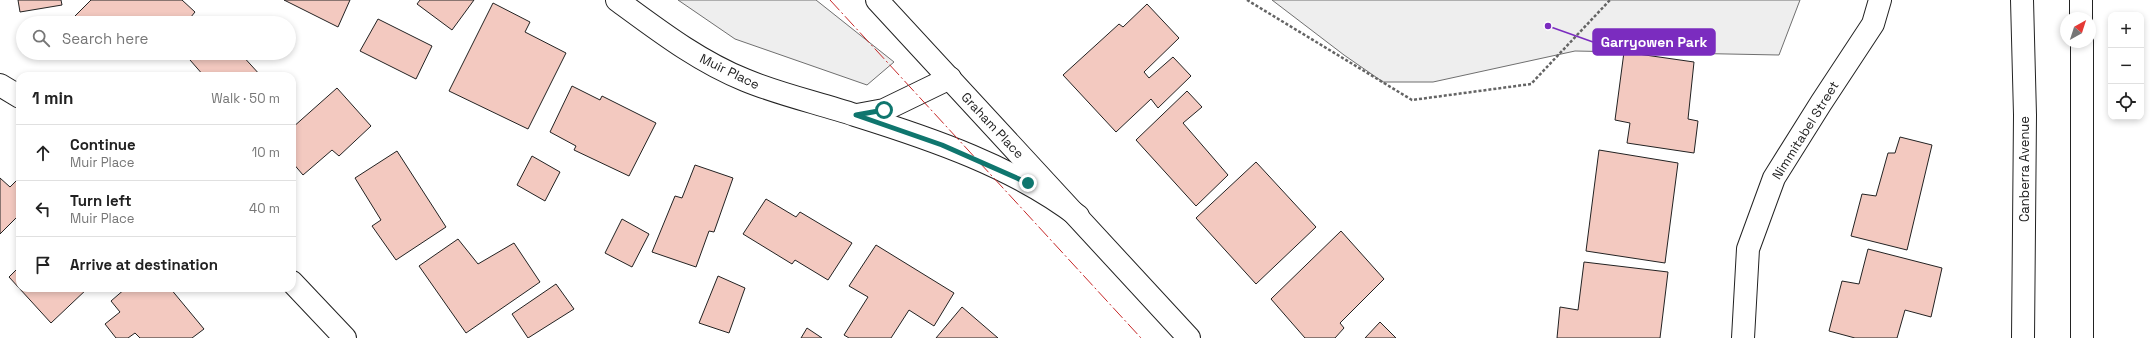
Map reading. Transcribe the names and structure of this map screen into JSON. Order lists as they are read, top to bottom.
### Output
{
  "streets": {
    "main road": [
      "Muir Place",
      "Graham Place",
      "Nimmitabel Street",
      "Canberra Avenue"
    ]
  },
  "crossings": [
    ["Muir Place", "Graham Place"]
  ],
  "places": ["Garryowen Park"],
  "north": "top right",
  "page": {
    "map_buttons": ["+", "−"],
    "search": "Search here",
    "heading": ["1 min", "Walk · 50 m"],
    "list": [
      ["Continue", "Muir Place", "10 m"],
      ["Turn left", "Muir Place", "40 m"],
      "Arrive at destination"
    ]
  }
}
